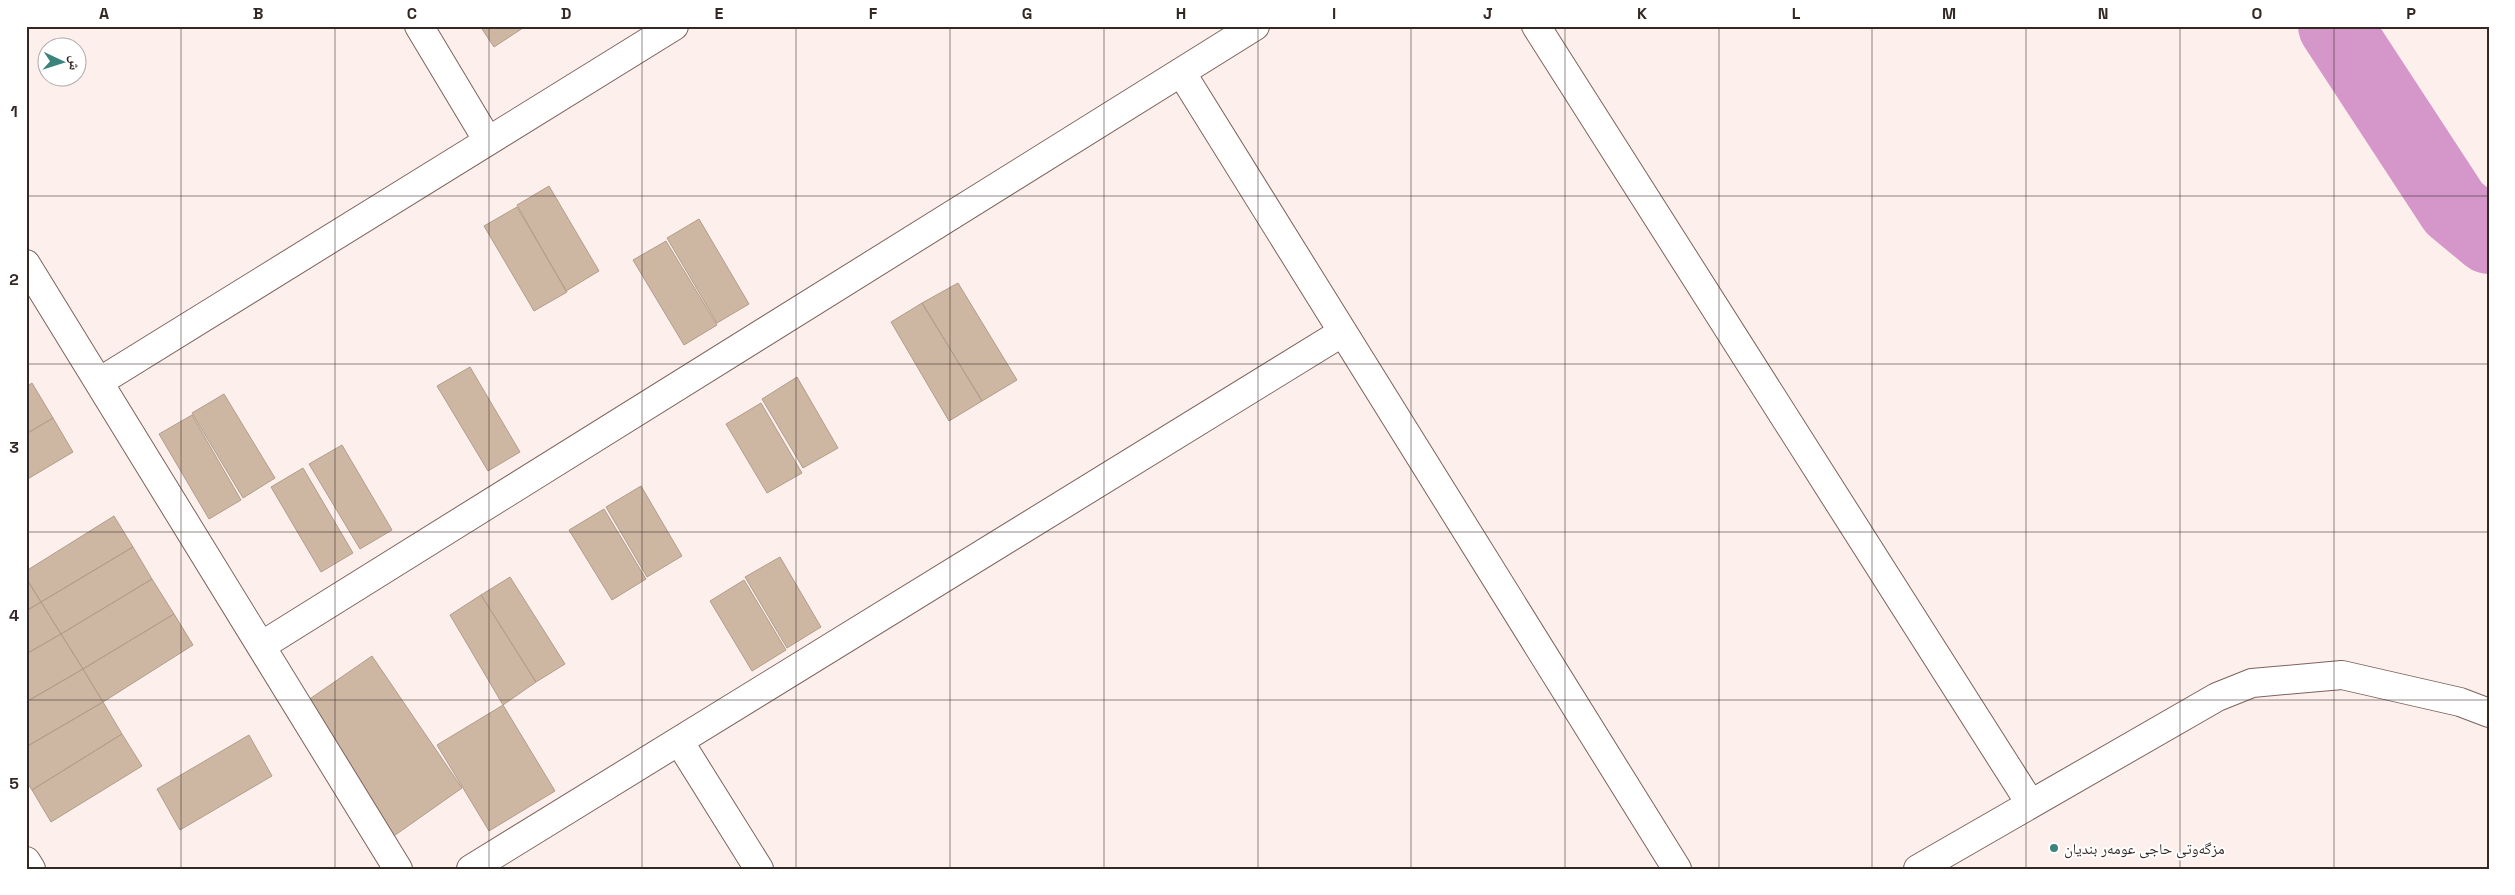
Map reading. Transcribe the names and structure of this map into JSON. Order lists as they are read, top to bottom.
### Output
{
  "places": ["مزگەوتی حاجی عومەر بندیان"],
  "north": "right",
  "grid": {
    "columns": [
      "A",
      "B",
      "C",
      "D",
      "E",
      "F",
      "G",
      "H",
      "I",
      "J",
      "K",
      "L",
      "M",
      "N",
      "O",
      "P"
    ],
    "rows": [
      "1",
      "2",
      "3",
      "4",
      "5"
    ]
  }
}
